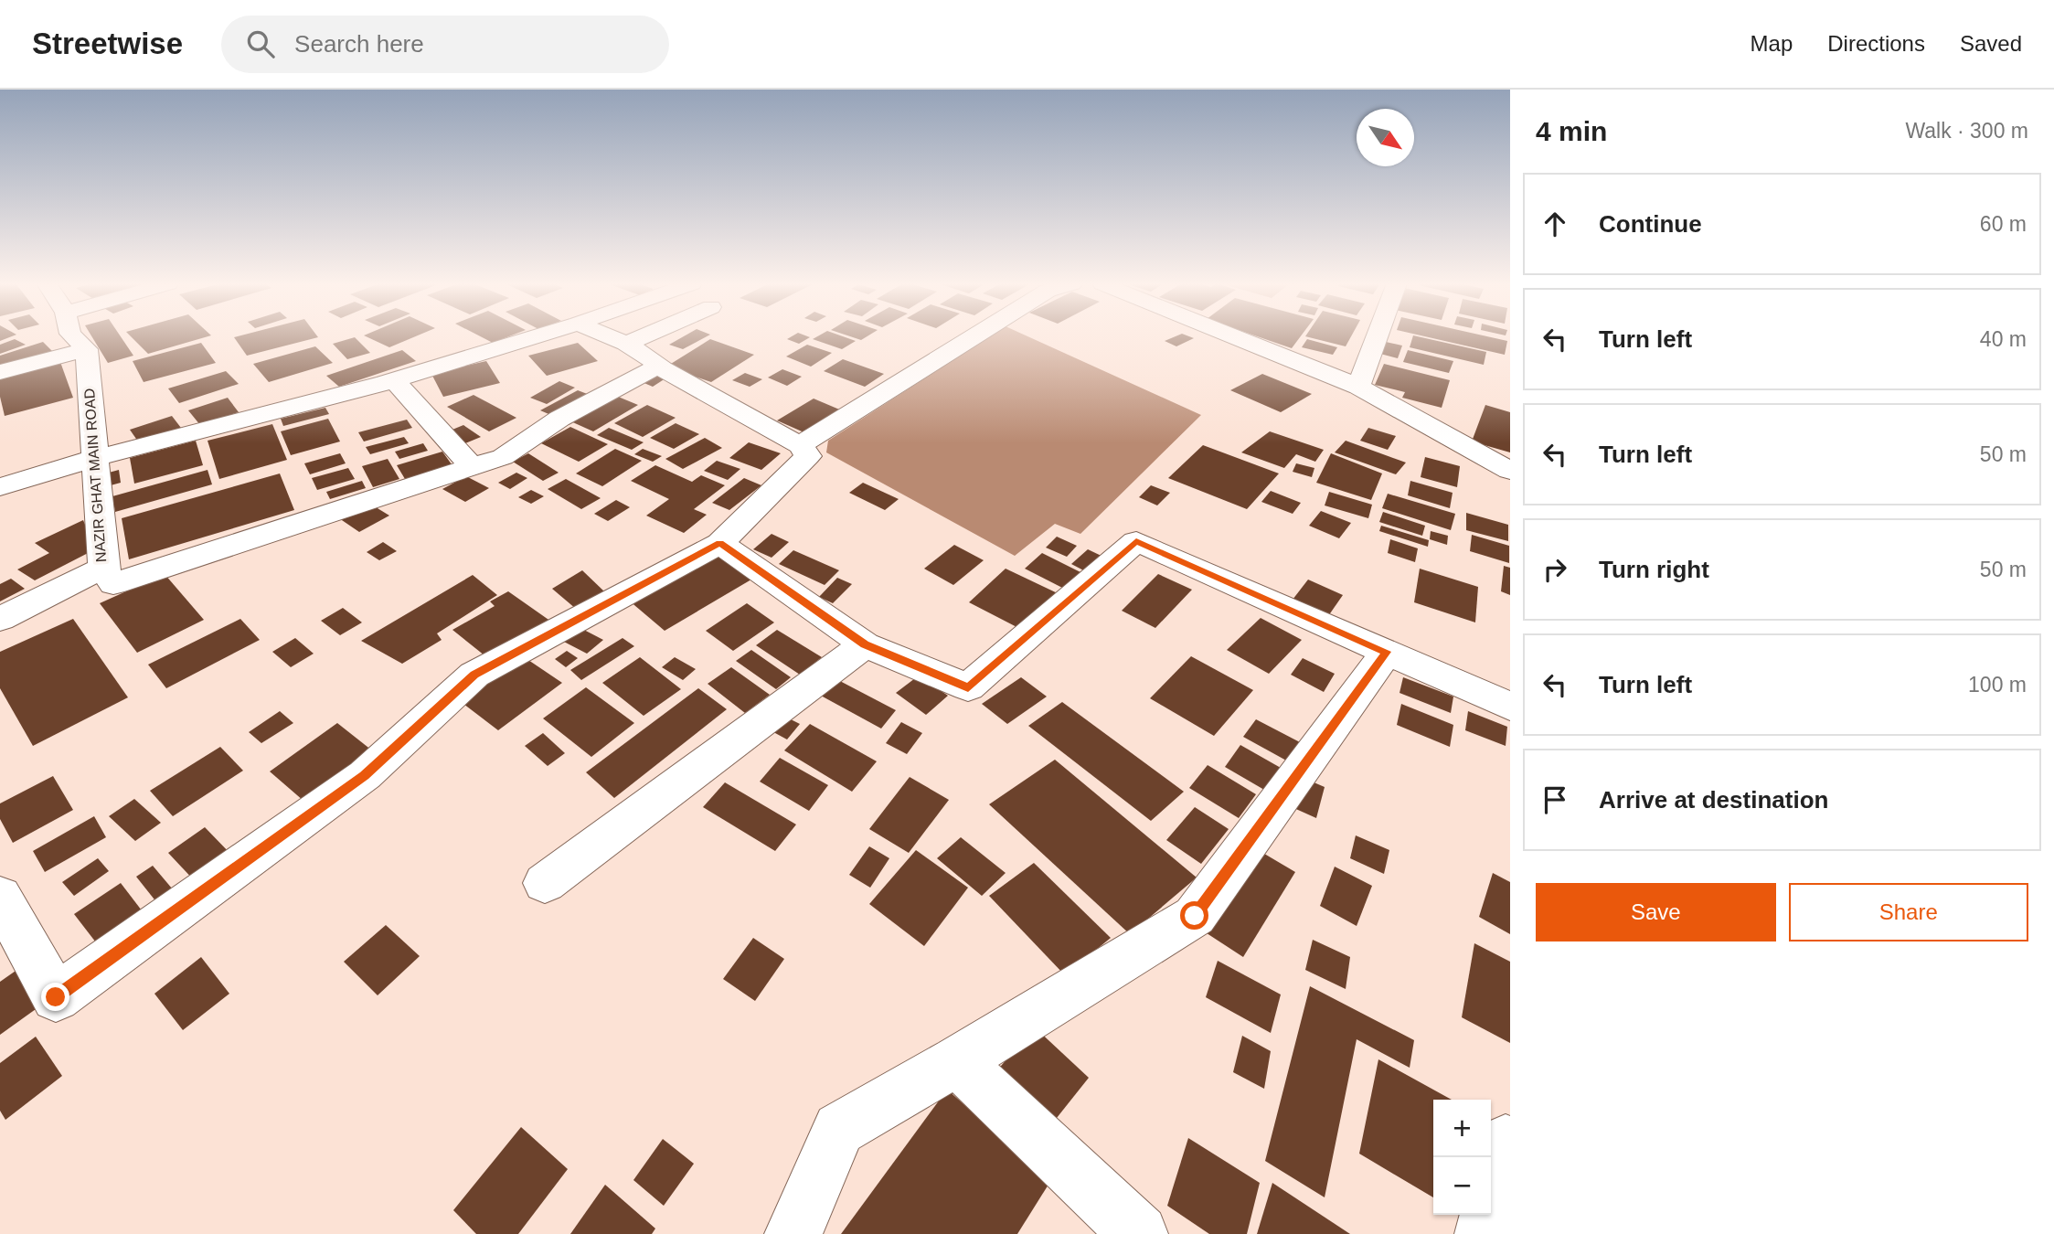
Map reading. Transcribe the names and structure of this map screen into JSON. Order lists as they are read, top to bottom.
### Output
{
  "streets": {
    "street": ["NAZIR GHAT MAIN ROAD"]
  },
  "north": "bottom right",
  "page": {
    "header": "Streetwise",
    "search": "Search here",
    "nav": ["Map", "Directions", "Saved"],
    "heading": ["4 min", "Walk · 300 m"],
    "list": [
      ["Continue", "60 m"],
      ["Turn left", "40 m"],
      ["Turn left", "50 m"],
      ["Turn right", "50 m"],
      ["Turn left", "100 m"],
      "Arrive at destination"
    ],
    "buttons": ["Save", "Share"],
    "map_buttons": ["+", "−"]
  }
}
